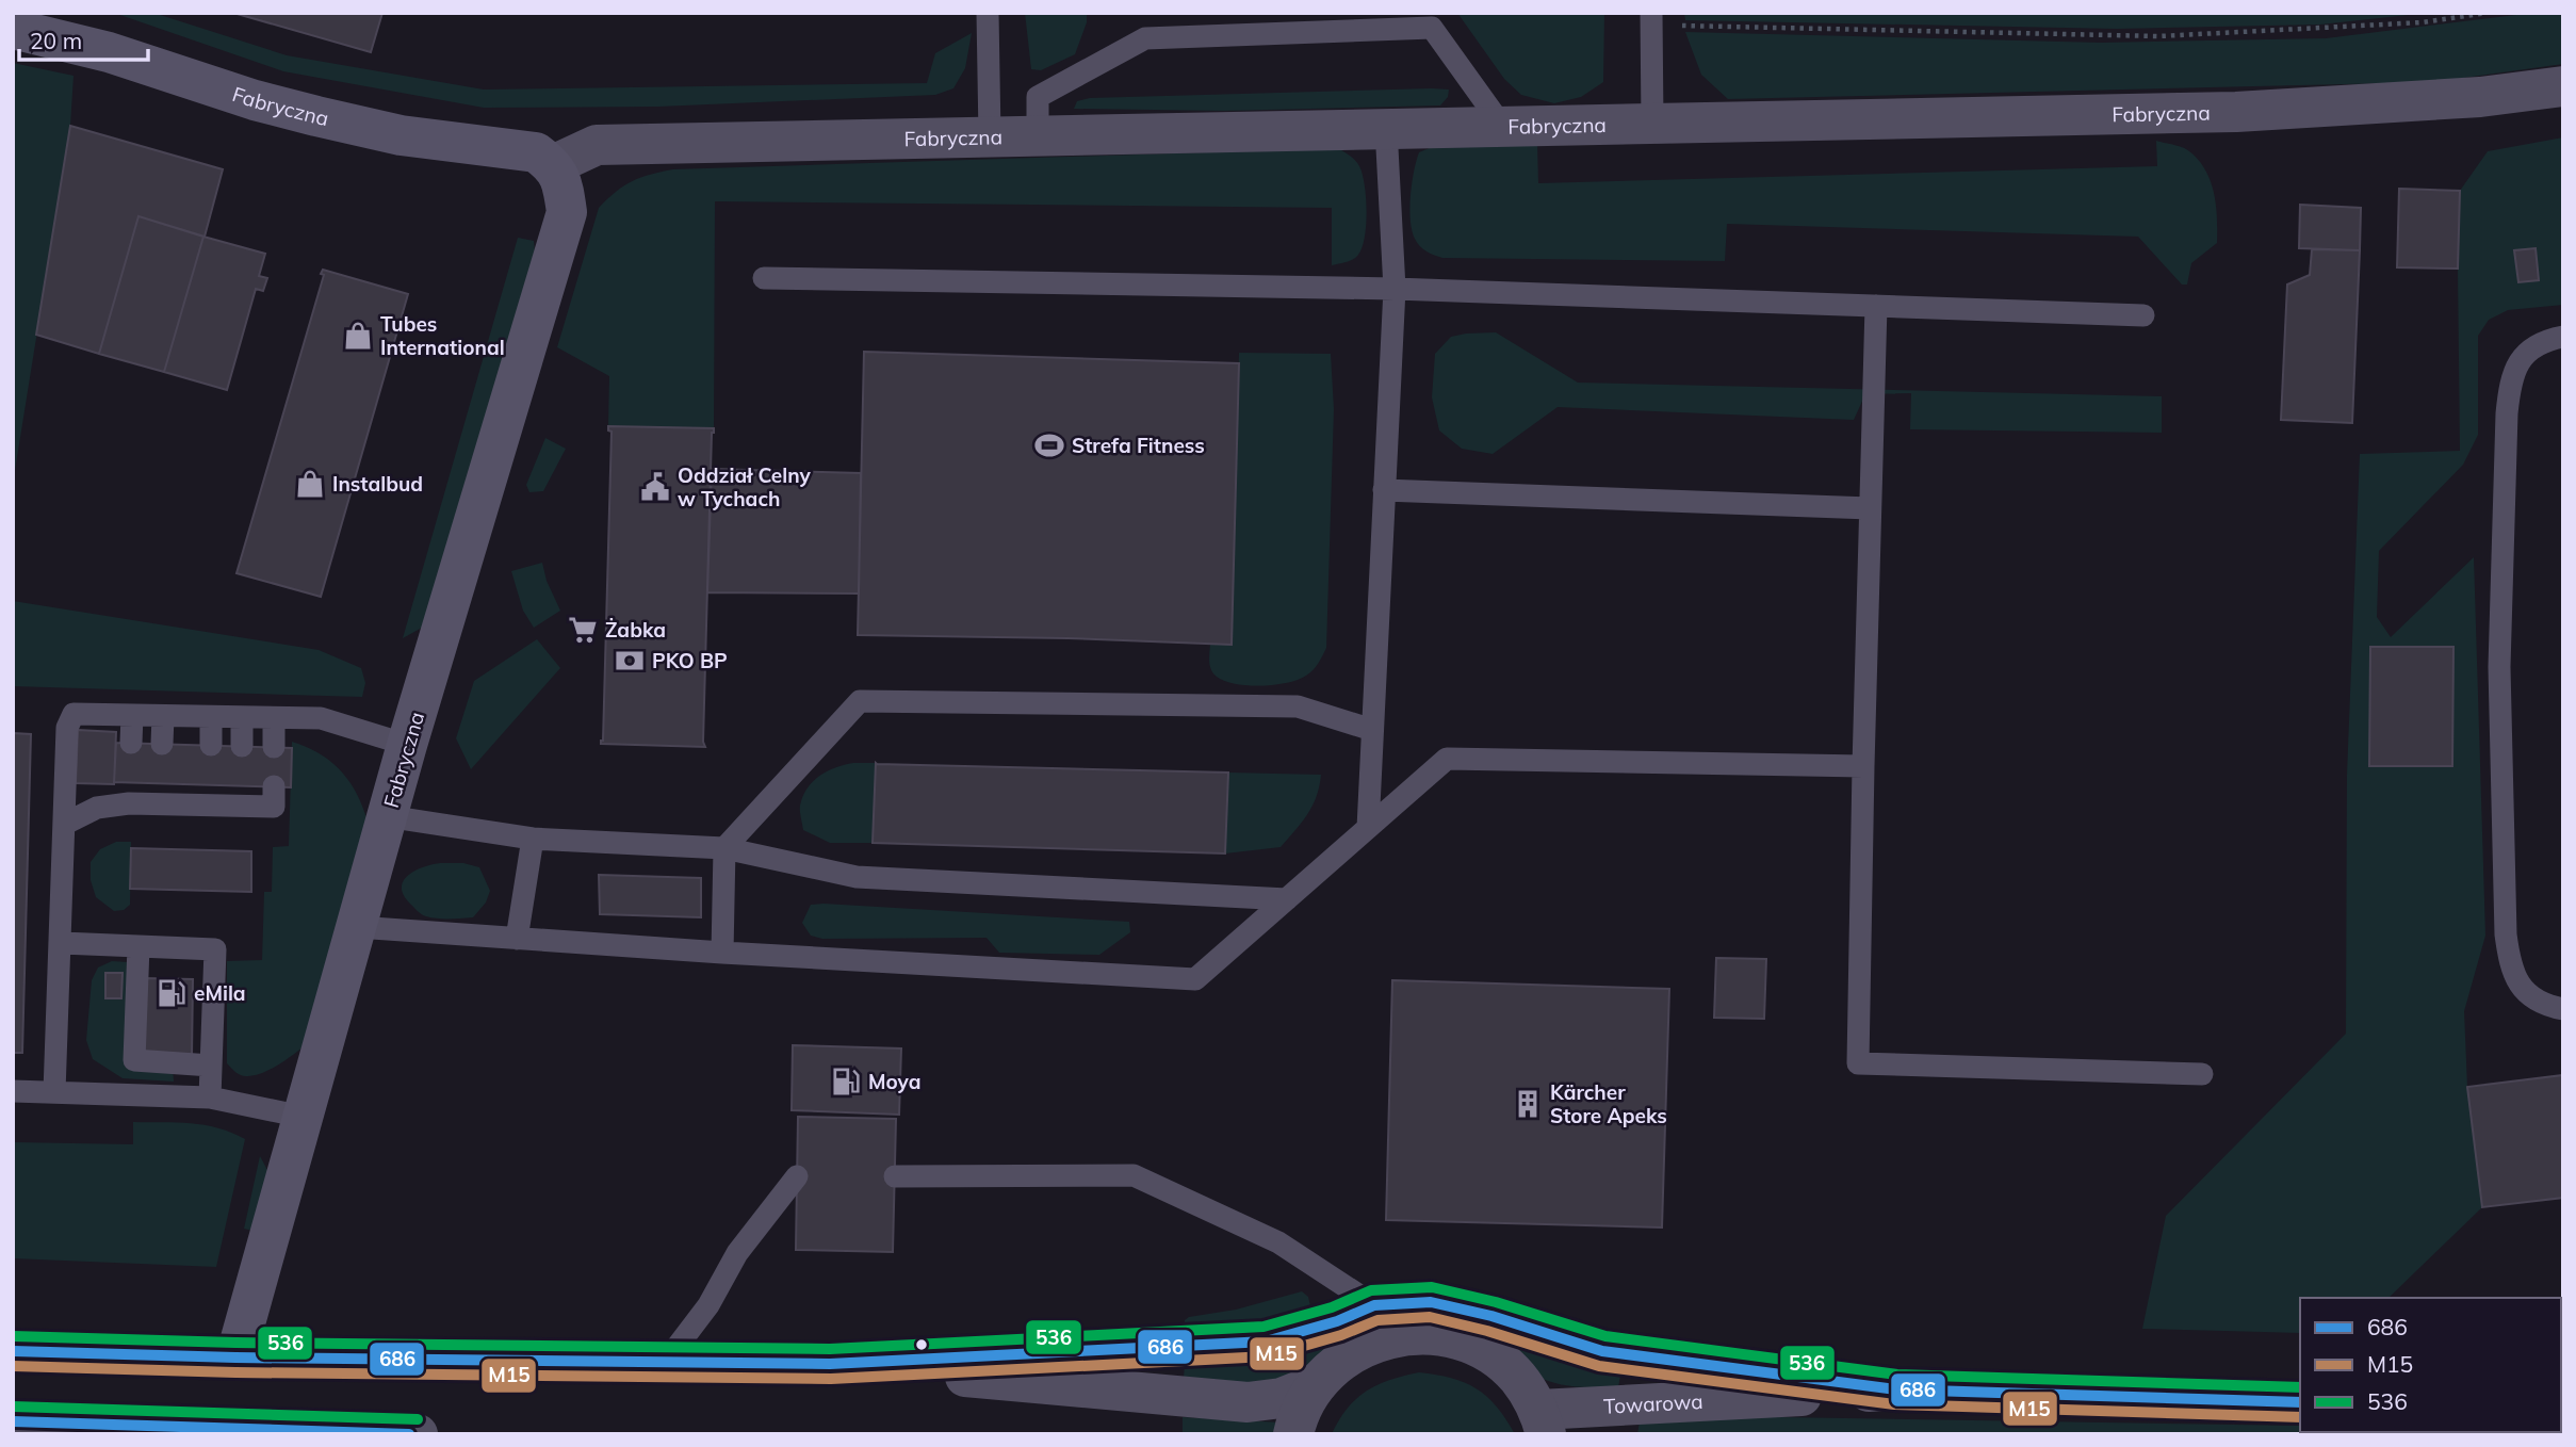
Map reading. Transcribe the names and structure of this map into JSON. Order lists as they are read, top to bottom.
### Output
{
  "streets": {
    "main road": ["Fabryczna"],
    "street": ["Towarowa"]
  },
  "places": {
    "shop": ["Tubes International", "Instalbud"],
    "sports": ["Strefa Fitness"],
    "public building": ["Oddział Celny w Tychach"],
    "supermarket": ["Żabka"],
    "bank": ["PKO BP"],
    "fuel station": ["eMila", "Moya"],
    "building": ["Kärcher Store Apeks"]
  },
  "lines": ["transit line 536", "transit line 686", "transit line M15"],
  "legend": ["686", "M15", "536"],
  "scale_bar": "20 m"
}
